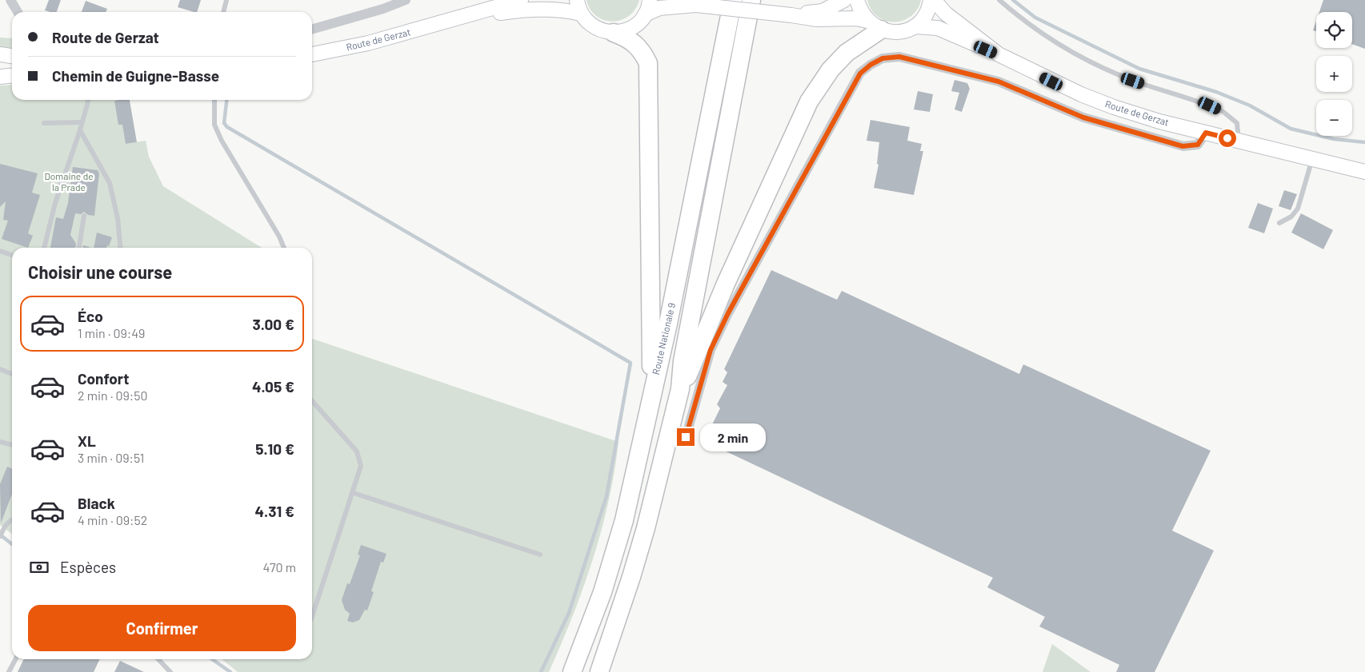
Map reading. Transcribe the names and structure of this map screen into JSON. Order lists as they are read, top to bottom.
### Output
{
  "streets": {
    "highway": ["Route Nationale 9"],
    "main road": ["Route de Gerzat"]
  },
  "parks": ["Domaine de la Prade"],
  "page": {
    "map_buttons": ["+", "−"],
    "banner": ["Route de Gerzat", "Chemin de Guigne-Basse"],
    "heading": "Choisir une course",
    "list": [
      {
        "name": "Éco",
        "note": "1 min · 09:49",
        "value": "3.00 €"
      },
      {
        "name": "Confort",
        "note": "2 min · 09:50",
        "value": "4.05 €"
      },
      {
        "name": "XL",
        "note": "3 min · 09:51",
        "value": "5.10 €"
      },
      {
        "name": "Black",
        "note": "4 min · 09:52",
        "value": "4.31 €"
      }
    ],
    "bubble": "2 min",
    "pay": ["Espèces", "470 m"],
    "buttons": "Confirmer"
  }
}
